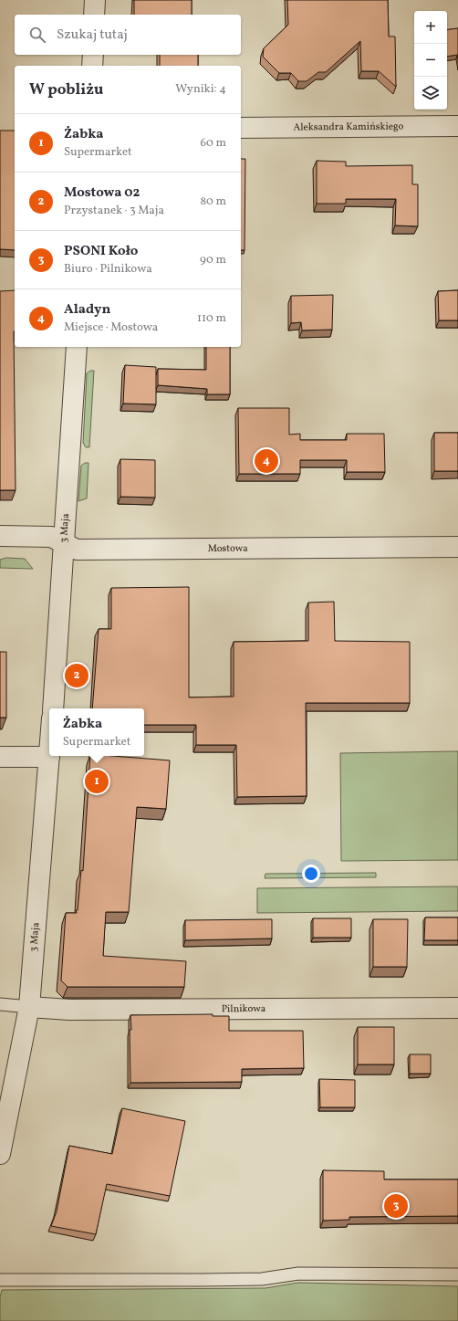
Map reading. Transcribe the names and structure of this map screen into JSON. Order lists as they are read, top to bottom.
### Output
{
  "streets": {
    "street": [
      "Aleksandra Kamińskiego",
      "3 Maja",
      "Mostowa",
      "Pilnikowa"
    ]
  },
  "crossings": [
    ["3 Maja", "Mostowa"],
    ["3 Maja", "Pilnikowa"]
  ],
  "page": {
    "map_buttons": ["+", "−"],
    "search": "Szukaj tutaj",
    "heading": ["W pobliżu", "Wyniki: 4"],
    "list": [
      {
        "mark": "1",
        "name": "Żabka",
        "note": "Supermarket",
        "value": "60 m"
      },
      {
        "mark": "2",
        "name": "Mostowa 02",
        "note": "Przystanek · 3 Maja",
        "value": "80 m"
      },
      {
        "mark": "3",
        "name": "PSONI Koło",
        "note": "Biuro · Pilnikowa",
        "value": "90 m"
      },
      {
        "mark": "4",
        "name": "Aladyn",
        "note": "Miejsce · Mostowa",
        "value": "110 m"
      }
    ],
    "pins": [
      "4",
      "2",
      "1",
      "3"
    ],
    "popup": ["Żabka", "Supermarket"]
  }
}
